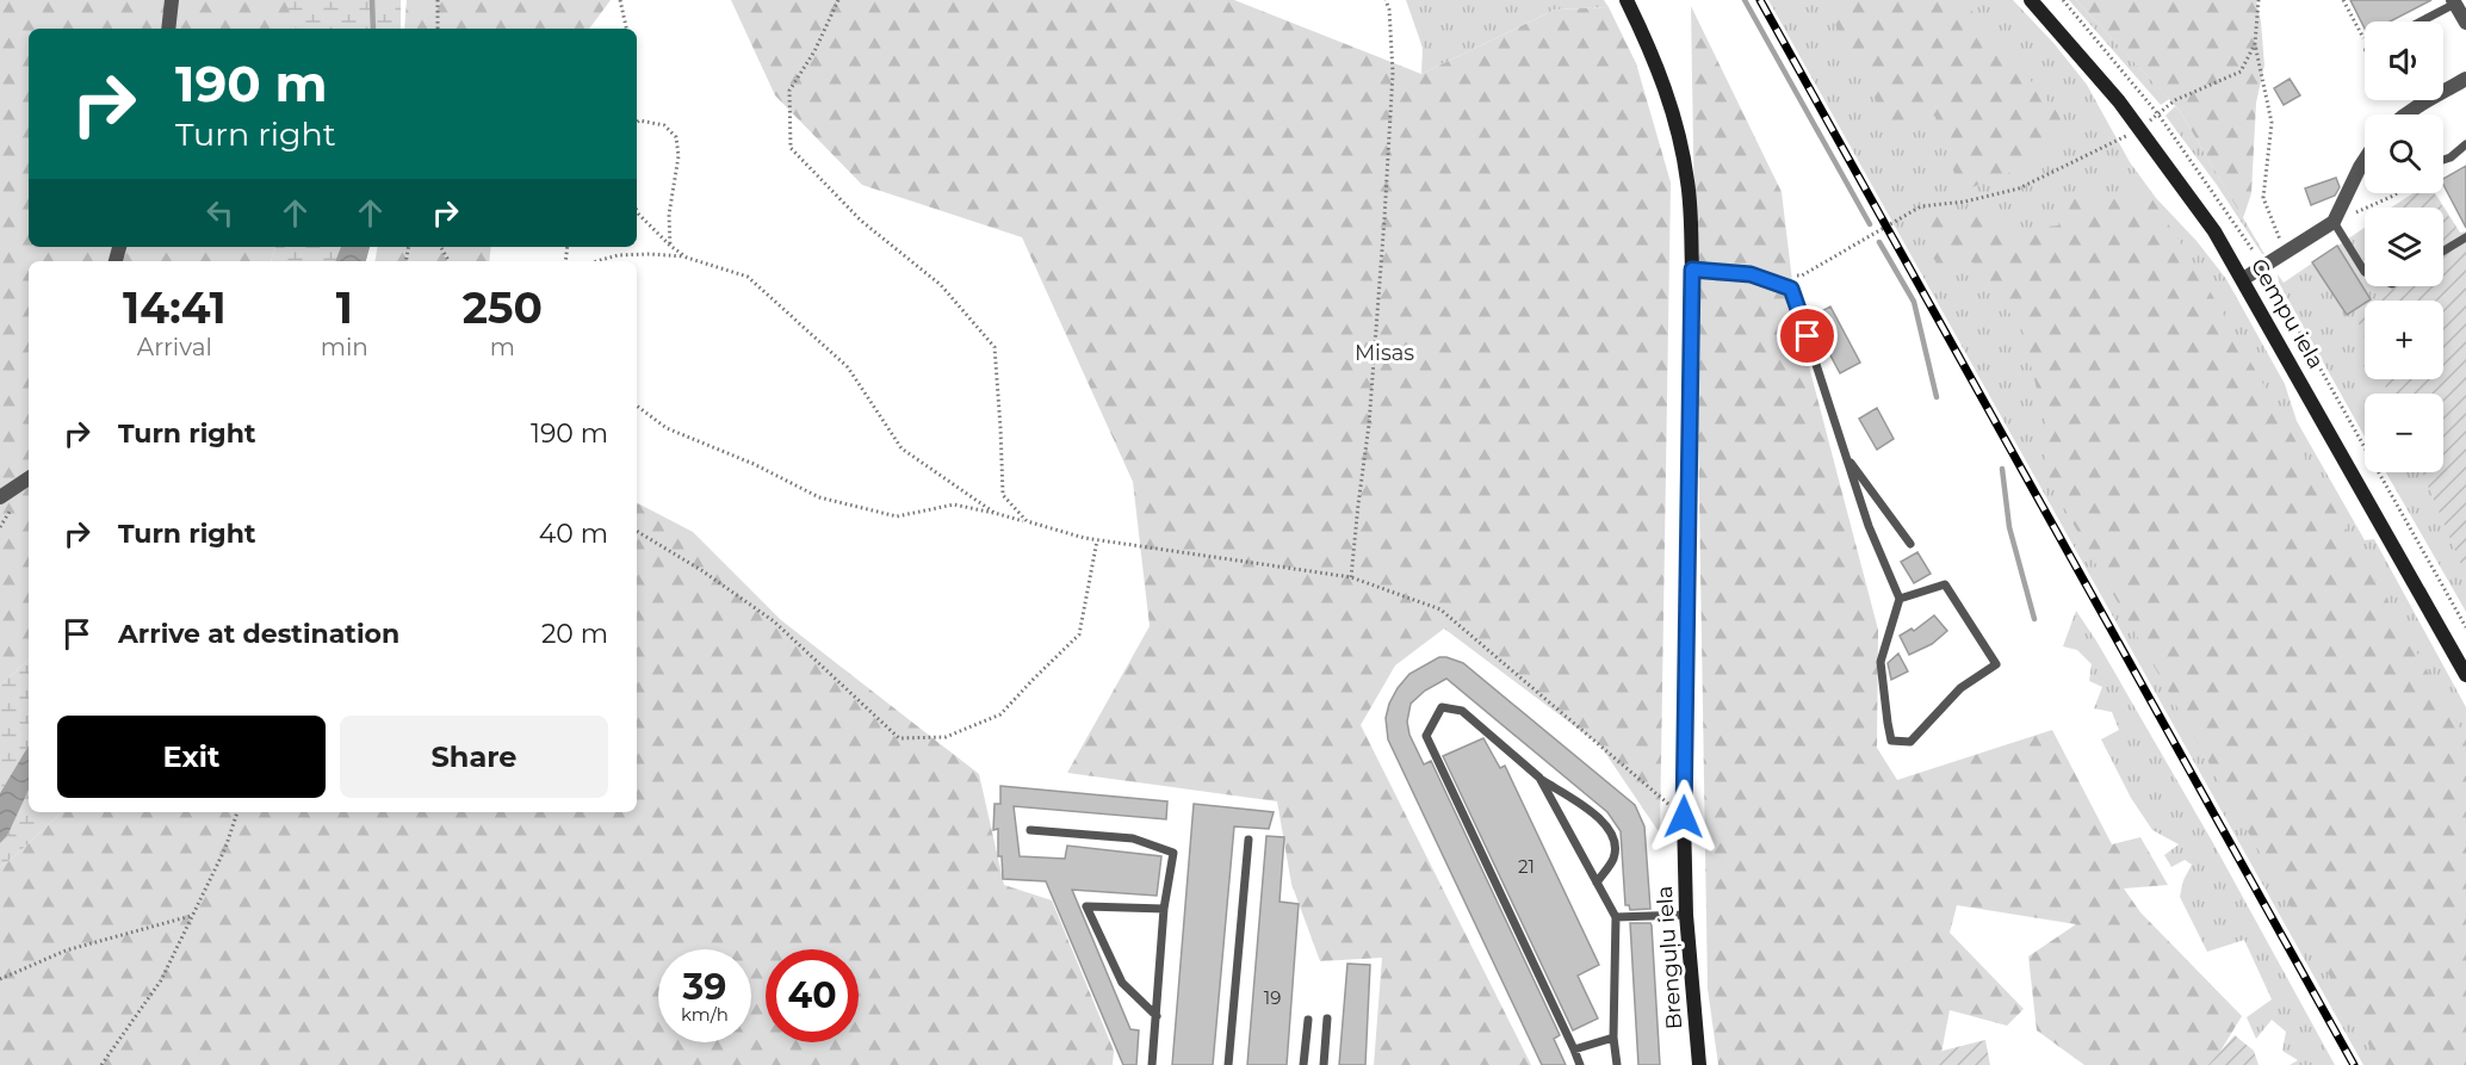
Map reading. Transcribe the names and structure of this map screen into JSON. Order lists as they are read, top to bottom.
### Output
{
  "streets": {
    "street": ["Cempu iela", "Brenguļu iela"]
  },
  "parks": ["Misas"],
  "house_numbers": ["21", "19"],
  "page": {
    "map_buttons": ["+", "−"],
    "turn": ["190 m", "Turn right"],
    "eta": [
      "14:41",
      "Arrival",
      "1",
      "min",
      "250",
      "m"
    ],
    "list": [
      {
        "name": "Turn right",
        "value": "190 m"
      },
      {
        "name": "Turn right",
        "value": "40 m"
      },
      {
        "name": "Arrive at destination",
        "value": "20 m"
      }
    ],
    "buttons": ["Exit", "Share"],
    "speed": "39 km/h",
    "limit": "40"
  }
}
